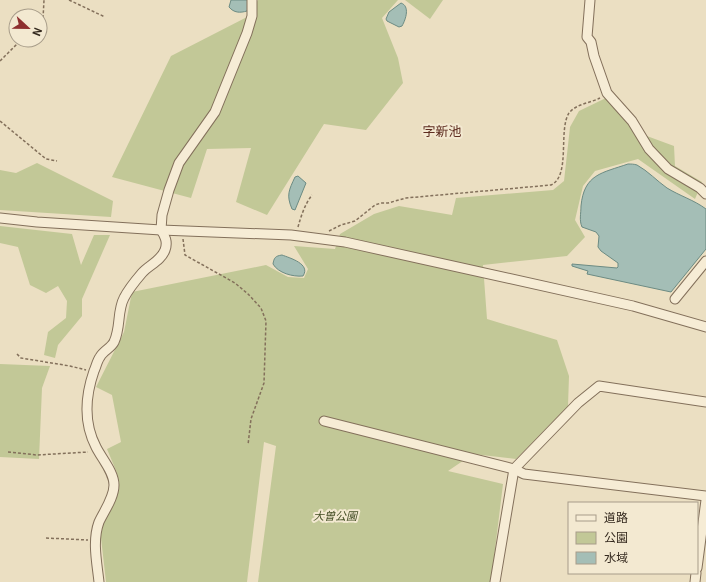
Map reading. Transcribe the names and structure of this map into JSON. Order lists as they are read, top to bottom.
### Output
{
  "districts": ["字新池"],
  "parks": ["大曽公園"],
  "legend": ["道路", "公園", "水域"],
  "north": "right"
}
